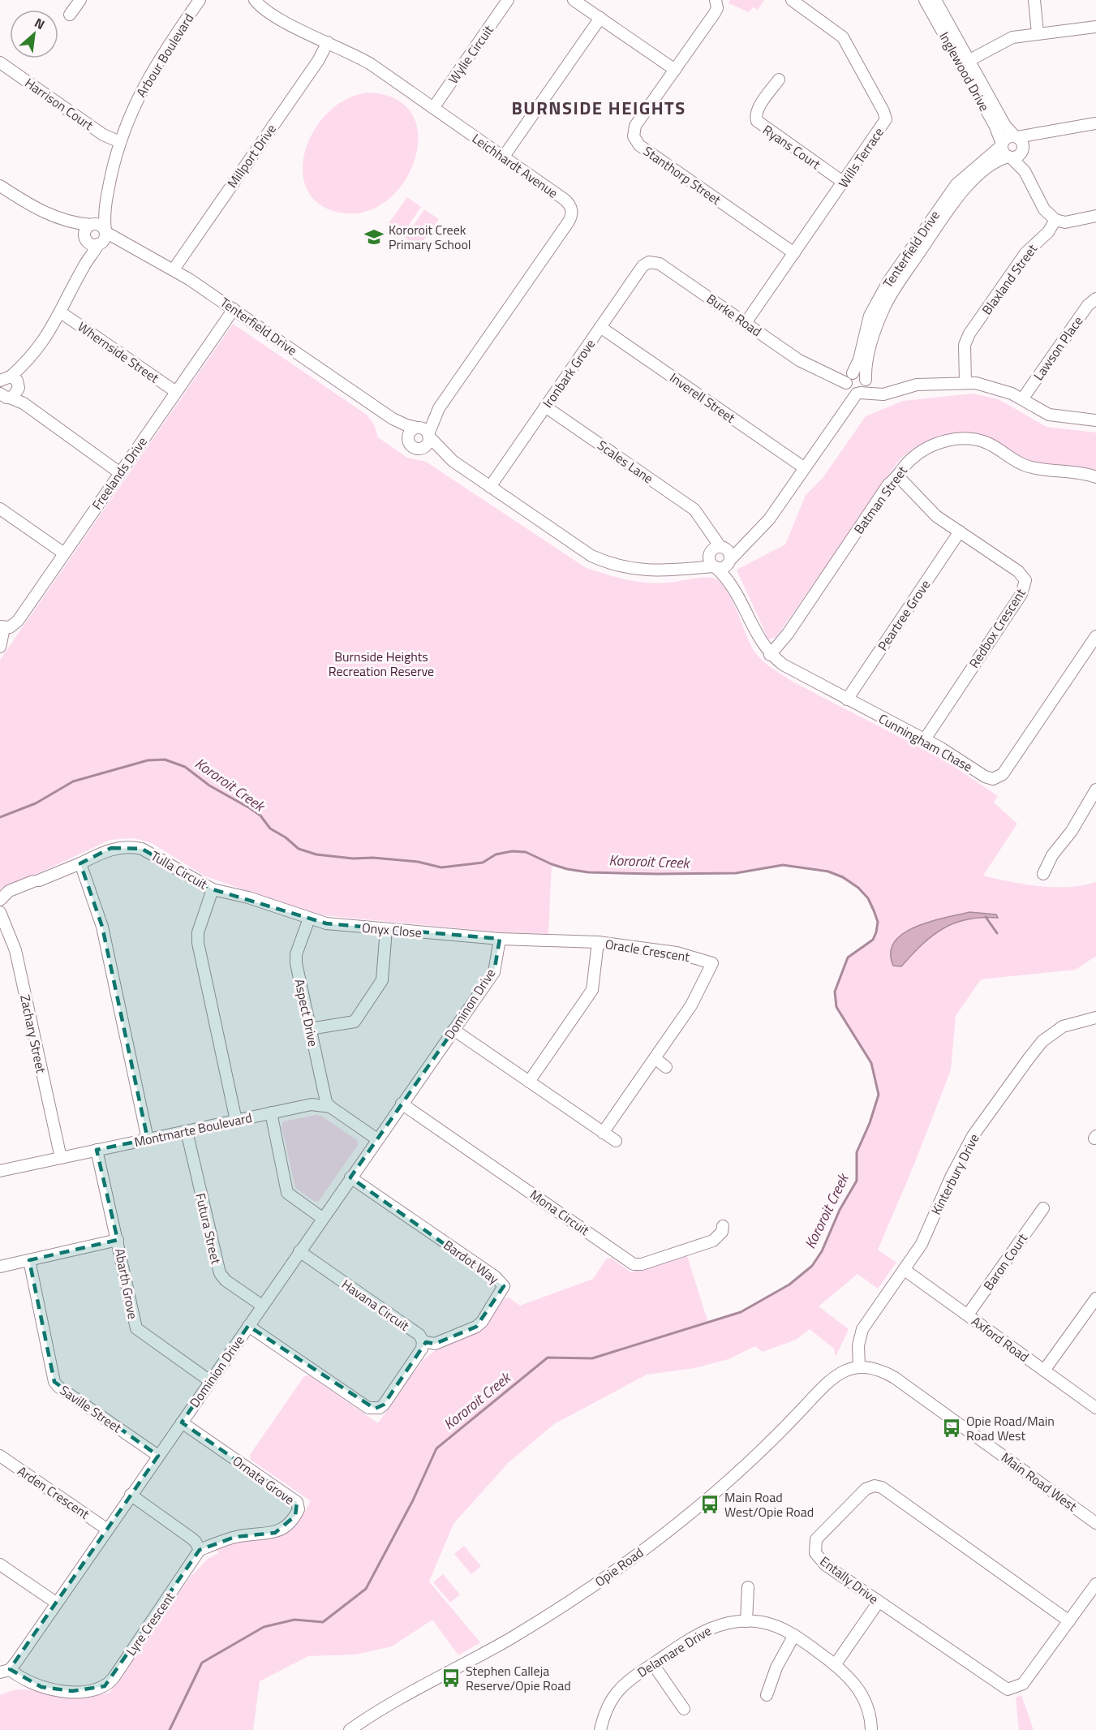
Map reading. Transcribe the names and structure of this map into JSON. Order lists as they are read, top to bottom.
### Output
{
  "streets": {
    "street": [
      "Wylie Circuit",
      "Arbour Boulevard",
      "Inglewood Drive",
      "Harrison Court",
      "Ryans Court",
      "Millport Drive",
      "Wills Terrace",
      "Leichhardt Avenue",
      "Stanthorp Street",
      "Tenterfield Drive",
      "Blaxland Street",
      "Burke Road",
      "Lawson Place",
      "Whernside Street",
      "Ironbark Grove",
      "Inverell Street",
      "Scales Lane",
      "Freelands Drive",
      "Batman Street",
      "Peartree Grove",
      "Redbox Crescent",
      "Cunningham Chase",
      "Tulla Circuit",
      "Onyx Close",
      "Oracle Crescent",
      "Dominon Drive",
      "Aspect Drive",
      "Zachary Street",
      "Montmarte Boulevard",
      "Kinterbury Drive",
      "Mona Circuit",
      "Futura Street",
      "Bardot Way",
      "Baron Court",
      "Abarth Grove",
      "Havana Circuit",
      "Axford Road",
      "Dominion Drive",
      "Saville Street",
      "Ornata Grove",
      "Main Road West",
      "Arden Crescent",
      "Opie Road",
      "Entally Drive",
      "Lyre Crescent",
      "Delamare Drive"
    ]
  },
  "crossings": [
    ["Wylie Circuit", "Leichhardt Avenue"],
    ["Arbour Boulevard", "Harrison Court"],
    ["Inglewood Drive", "Tenterfield Drive"],
    ["Ryans Court", "Wills Terrace"],
    ["Millport Drive", "Leichhardt Avenue"],
    ["Millport Drive", "Tenterfield Drive"],
    ["Wills Terrace", "Stanthorp Street"],
    ["Wills Terrace", "Burke Road"],
    ["Leichhardt Avenue", "Tenterfield Drive"],
    ["Tenterfield Drive", "Burke Road"],
    ["Tenterfield Drive", "Ironbark Grove"],
    ["Tenterfield Drive", "Inverell Street"],
    ["Tenterfield Drive", "Scales Lane"],
    ["Tenterfield Drive", "Freelands Drive"],
    ["Tenterfield Drive", "Cunningham Chase"],
    ["Burke Road", "Ironbark Grove"],
    ["Whernside Street", "Freelands Drive"],
    ["Ironbark Grove", "Inverell Street"],
    ["Ironbark Grove", "Scales Lane"],
    ["Scales Lane", "Cunningham Chase"],
    ["Batman Street", "Redbox Crescent"],
    ["Batman Street", "Cunningham Chase"],
    ["Peartree Grove", "Redbox Crescent"],
    ["Peartree Grove", "Cunningham Chase"],
    ["Redbox Crescent", "Cunningham Chase"],
    ["Tulla Circuit", "Onyx Close"],
    ["Tulla Circuit", "Montmarte Boulevard"],
    ["Onyx Close", "Oracle Crescent"],
    ["Onyx Close", "Dominon Drive"],
    ["Onyx Close", "Aspect Drive"],
    ["Dominon Drive", "Dominion Drive"],
    ["Aspect Drive", "Montmarte Boulevard"],
    ["Zachary Street", "Montmarte Boulevard"],
    ["Montmarte Boulevard", "Futura Street"],
    ["Montmarte Boulevard", "Abarth Grove"],
    ["Kinterbury Drive", "Axford Road"],
    ["Kinterbury Drive", "Main Road West"],
    ["Kinterbury Drive", "Opie Road"],
    ["Mona Circuit", "Dominion Drive"],
    ["Futura Street", "Dominion Drive"],
    ["Bardot Way", "Havana Circuit"],
    ["Bardot Way", "Dominion Drive"],
    ["Baron Court", "Axford Road"],
    ["Abarth Grove", "Dominion Drive"],
    ["Havana Circuit", "Dominion Drive"],
    ["Dominion Drive", "Saville Street"],
    ["Dominion Drive", "Ornata Grove"],
    ["Dominion Drive", "Arden Crescent"],
    ["Dominion Drive", "Lyre Crescent"],
    ["Ornata Grove", "Lyre Crescent"],
    ["Main Road West", "Opie Road"]
  ],
  "districts": ["BURNSIDE HEIGHTS"],
  "water": ["Kororoit Creek"],
  "parks": ["Burnside Heights Recreation Reserve"],
  "places": {
    "school or university": ["Kororoit Creek Primary School"],
    "bus stop": ["Opie Road/Main Road West", "Main Road West/Opie Road", "Stephen Calleja Reserve/Opie Road"]
  },
  "north": "top right"
}
